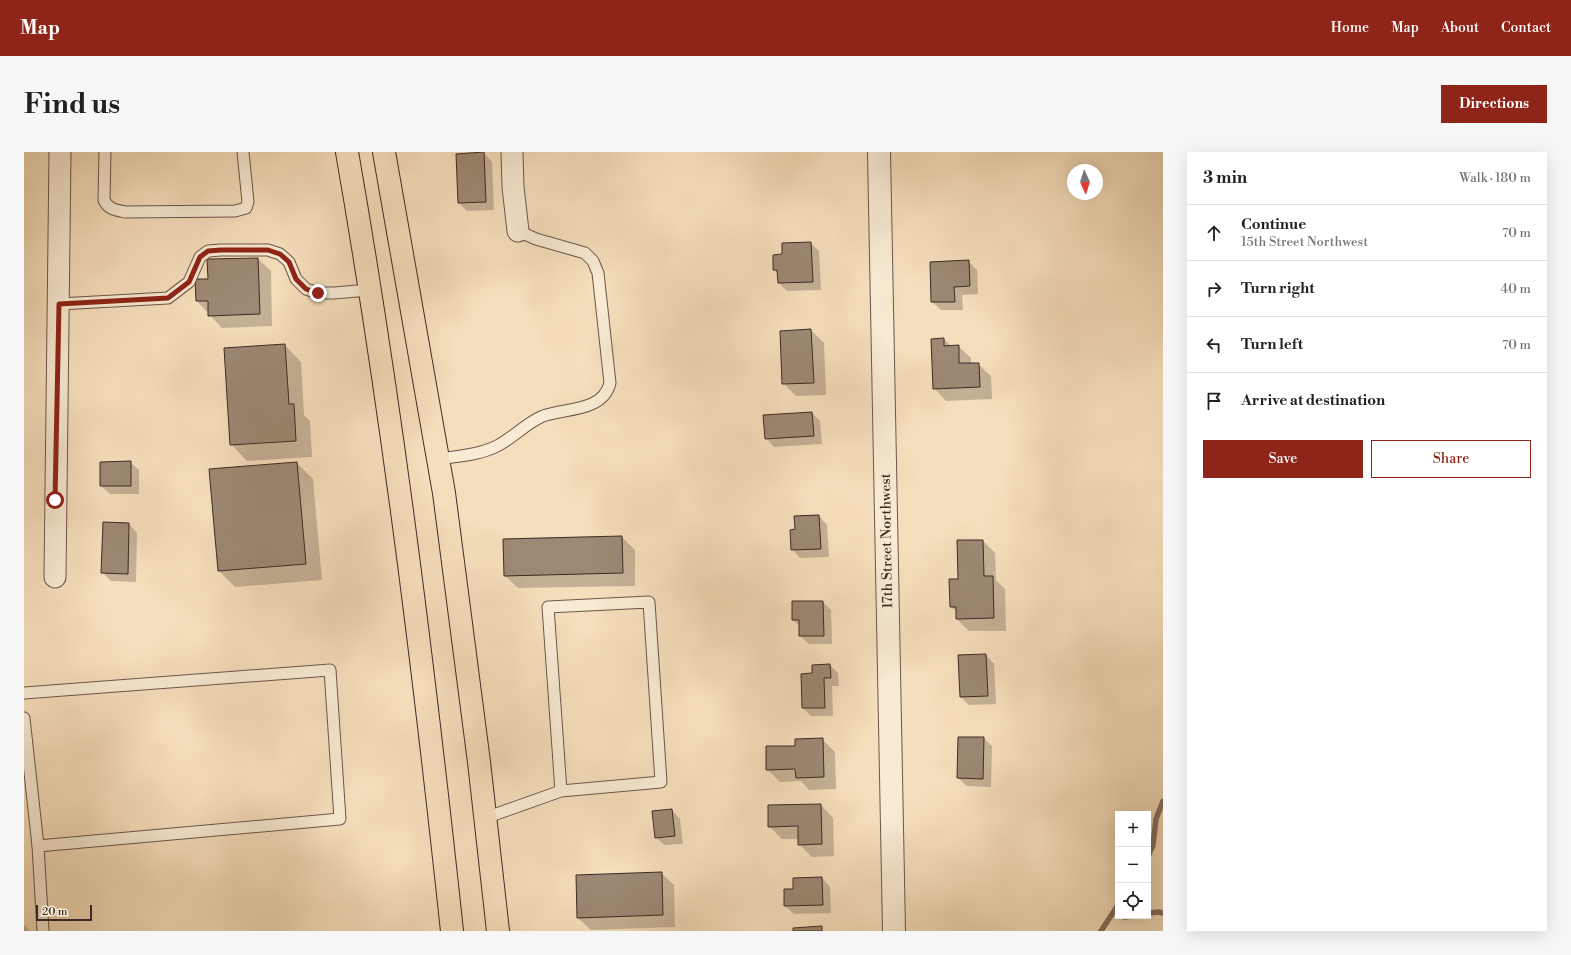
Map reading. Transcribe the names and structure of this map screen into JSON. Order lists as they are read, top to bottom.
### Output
{
  "streets": {
    "street": ["17th Street Northwest"]
  },
  "scale_bar": "20 m",
  "north": "bottom",
  "page": {
    "header": "Map",
    "nav": [
      "Home",
      "Map",
      "About",
      "Contact"
    ],
    "buttons": [
      "Directions",
      ["Save", "Share"]
    ],
    "title": "Find us",
    "heading": ["3 min", "Walk · 180 m"],
    "list": [
      ["Continue", "15th Street Northwest", "70 m"],
      ["Turn right", "40 m"],
      ["Turn left", "70 m"],
      "Arrive at destination"
    ],
    "map_buttons": ["+", "−"],
    "scale": "20 m"
  }
}
